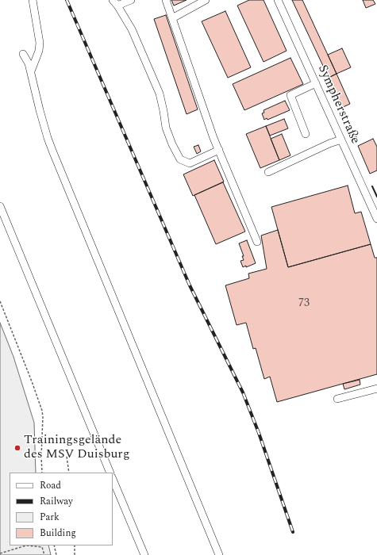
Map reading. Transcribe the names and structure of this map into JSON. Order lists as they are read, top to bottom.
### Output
{
  "streets": {
    "street": ["Sympherstraße"]
  },
  "places": ["Trainingsgelände des MSV Duisburg"],
  "house_numbers": ["73"],
  "legend": [
    "Road",
    "Railway",
    "Park",
    "Building"
  ]
}
